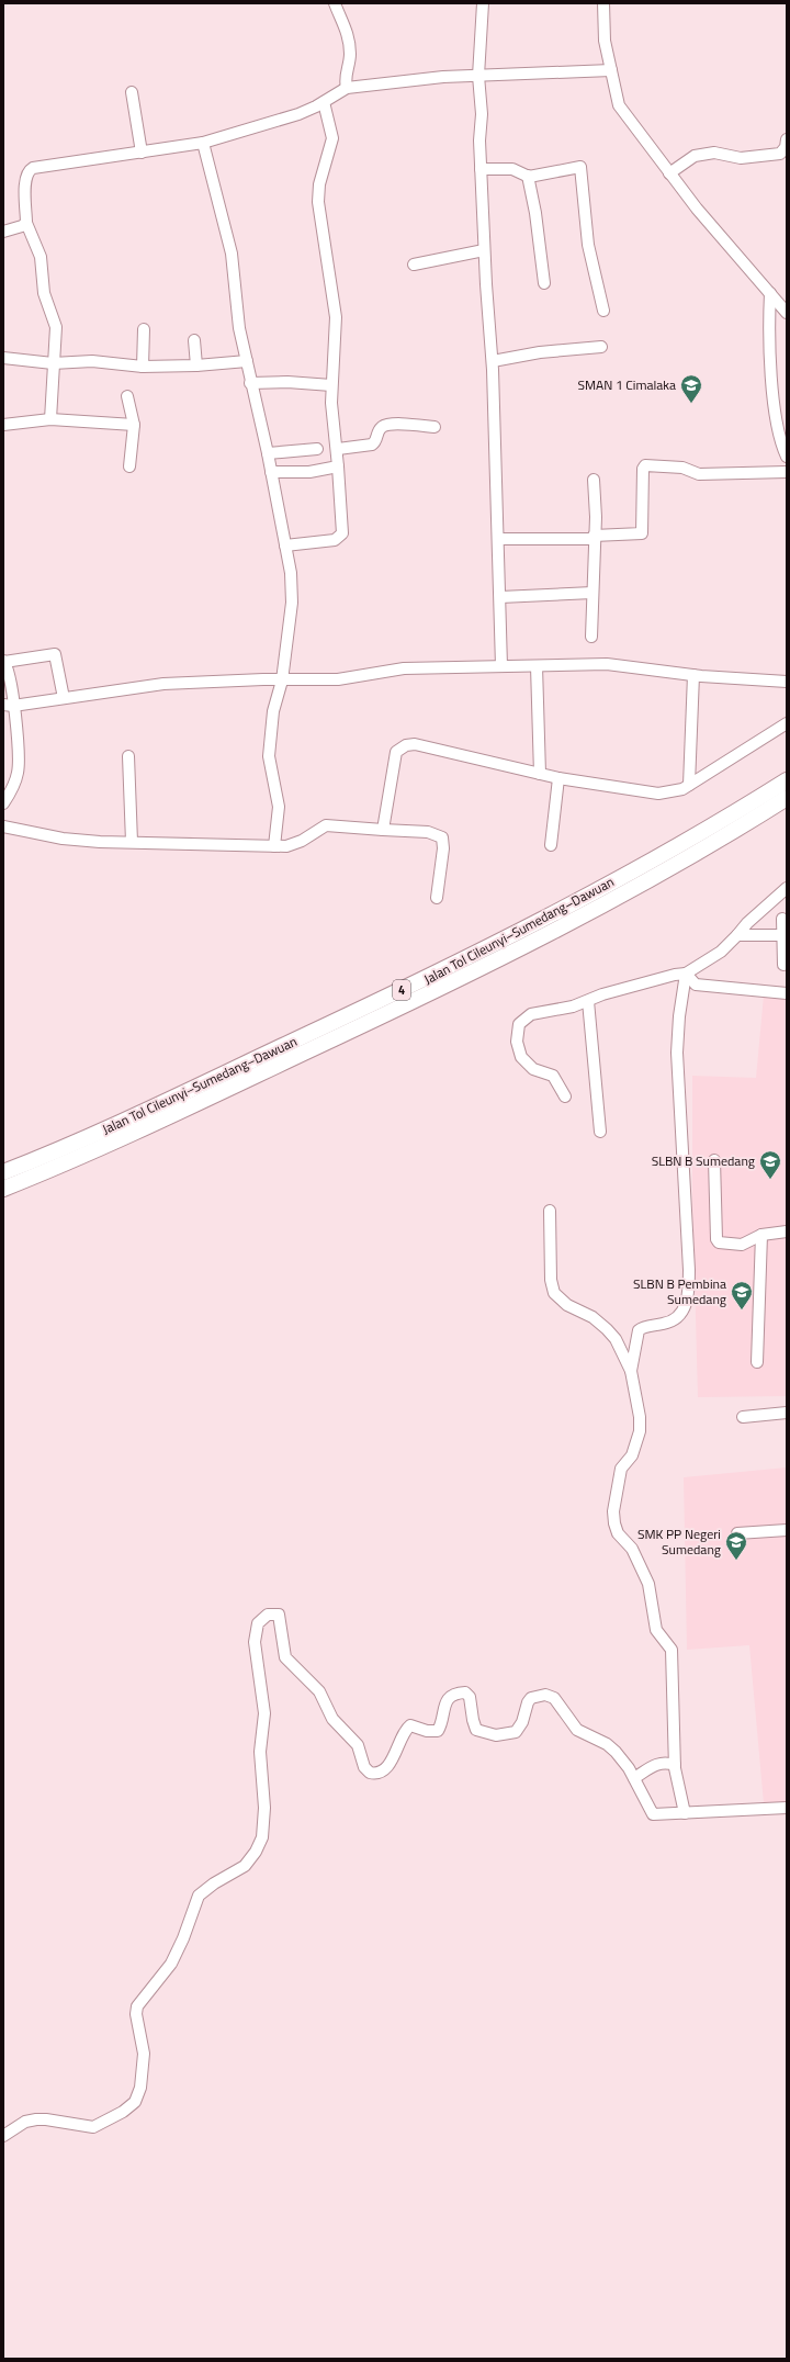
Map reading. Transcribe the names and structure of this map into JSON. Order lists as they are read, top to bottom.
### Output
{
  "streets": {
    "highway": ["Jalan Tol Cileunyi–Sumedang–Dawuan", "4"]
  },
  "places": {
    "school or university": [
      "SMAN 1 Cimalaka",
      "SLBN B Sumedang",
      "SLBN B Pembina Sumedang",
      "SMK PP Negeri Sumedang"
    ]
  }
}
